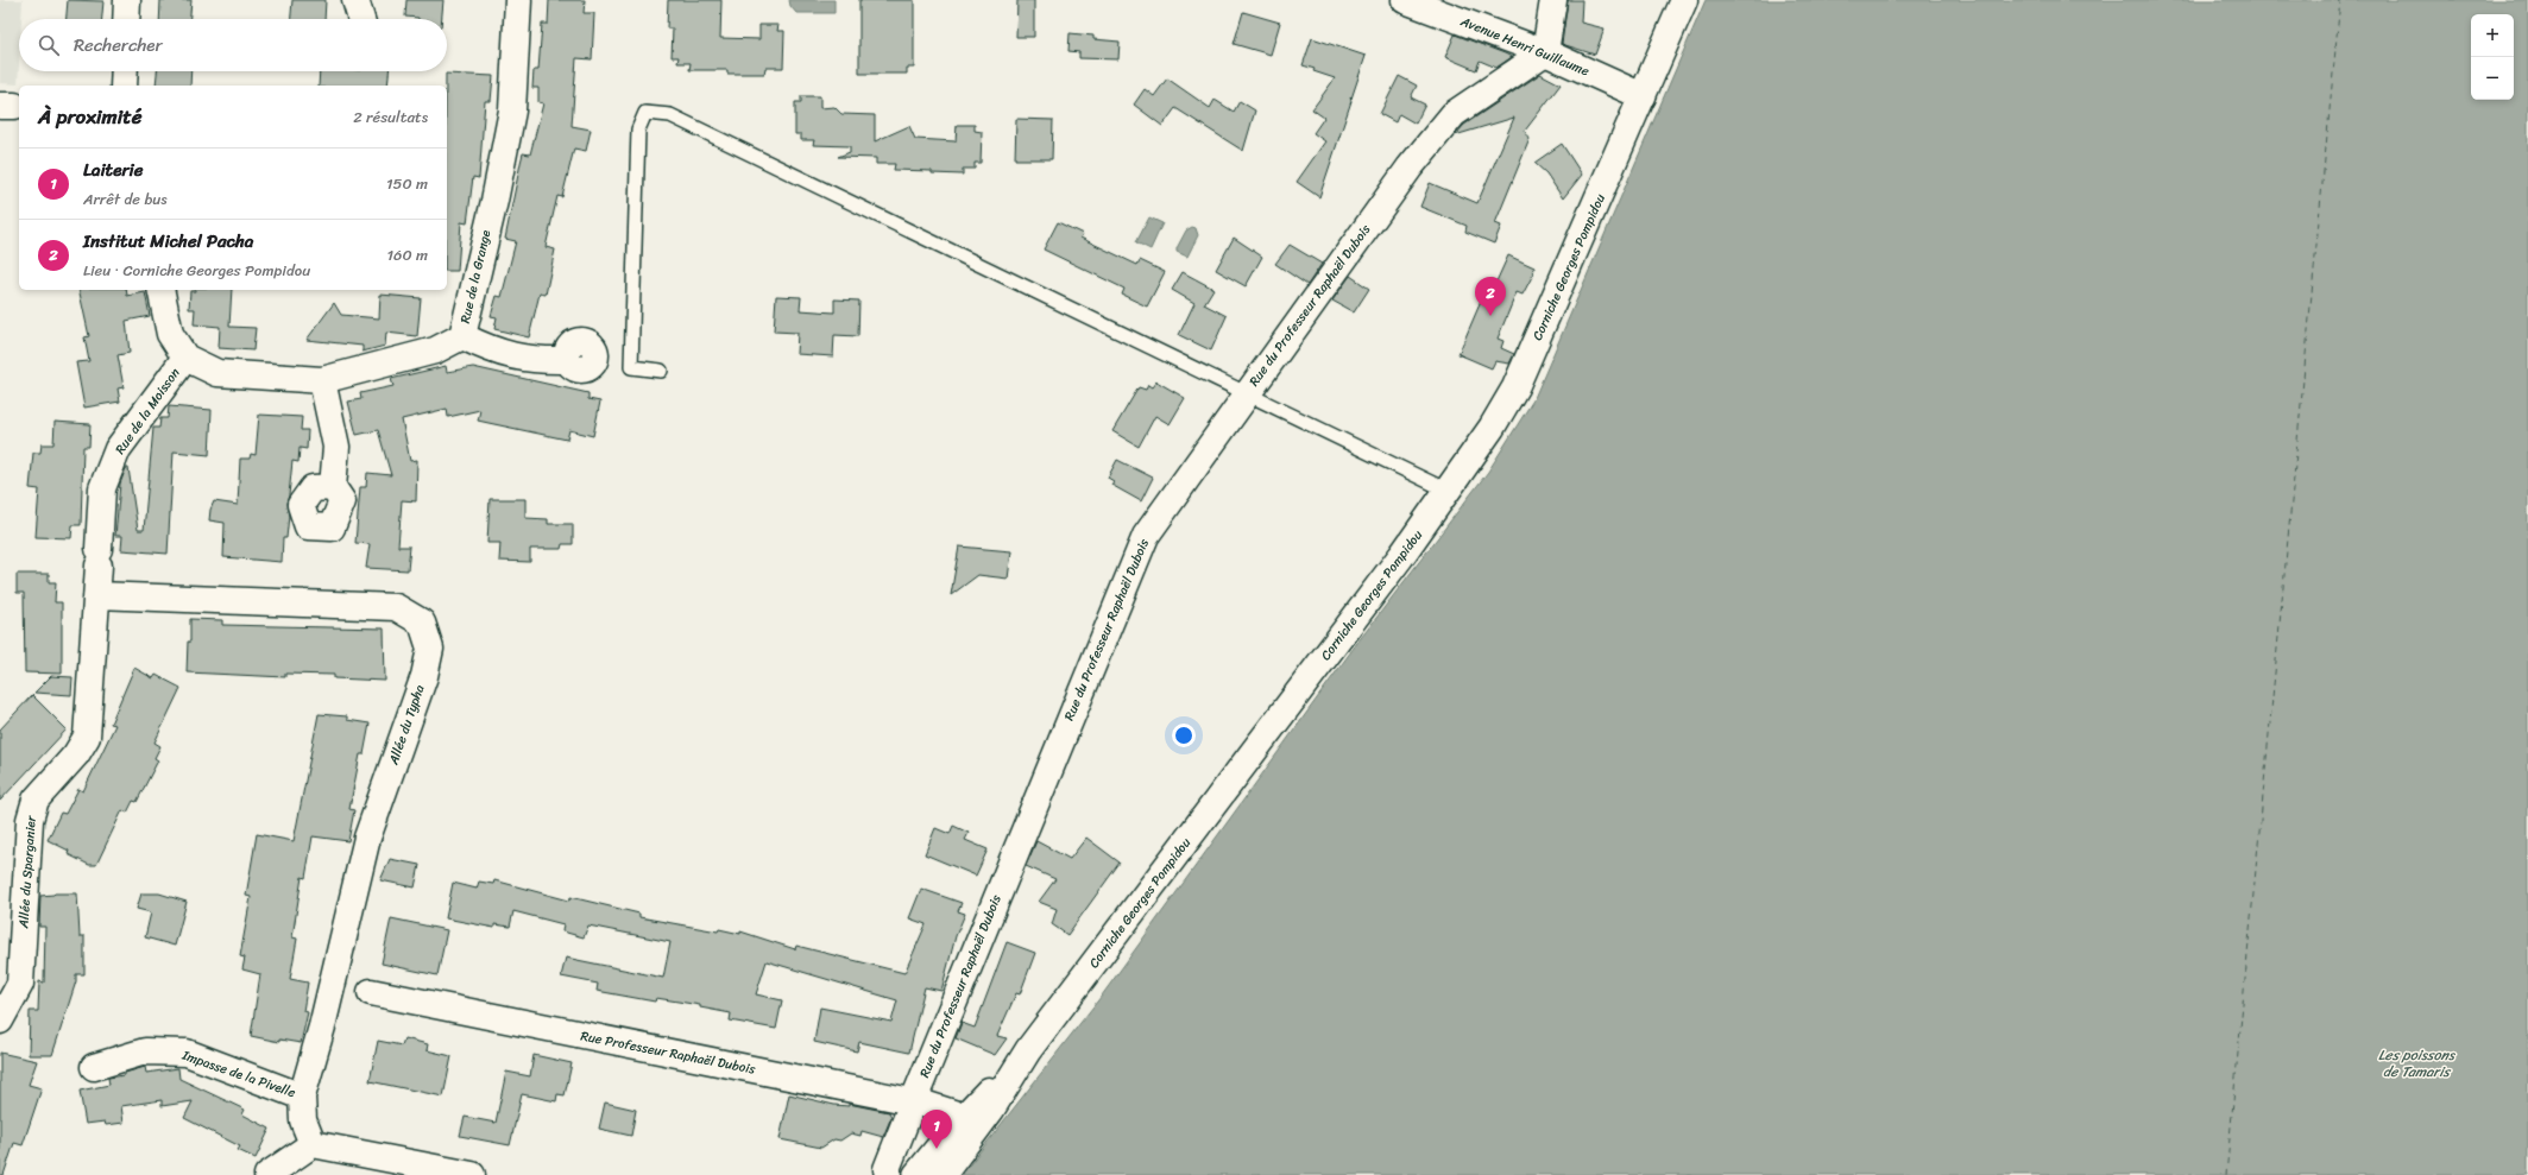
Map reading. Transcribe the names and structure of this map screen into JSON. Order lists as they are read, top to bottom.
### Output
{
  "streets": {
    "street": [
      "Avenue Henri Guillaume",
      "Corniche Georges Pompidou",
      "Rue de la Grange",
      "Rue du Professeur Raphaël Dubois",
      "Rue de la Moisson",
      "Allée du Typha",
      "Allée du Sparganier",
      "Rue Professeur Raphaël Dubois",
      "Impasse de la Pivelle"
    ]
  },
  "crossings": [
    ["Avenue Henri Guillaume", "Corniche Georges Pompidou"],
    ["Avenue Henri Guillaume", "Rue du Professeur Raphaël Dubois"],
    ["Corniche Georges Pompidou", "Rue Professeur Raphaël Dubois"],
    ["Rue de la Grange", "Rue de la Moisson"],
    ["Rue du Professeur Raphaël Dubois", "Rue Professeur Raphaël Dubois"],
    ["Rue de la Moisson", "Allée du Typha"],
    ["Rue de la Moisson", "Allée du Sparganier"],
    ["Allée du Typha", "Allée du Sparganier"],
    ["Allée du Typha", "Impasse de la Pivelle"]
  ],
  "water": ["Les poissons de Tamaris"],
  "page": {
    "map_buttons": ["+", "−"],
    "search": "Rechercher",
    "heading": ["À proximité", "2 résultats"],
    "list": [
      {
        "mark": "1",
        "name": "Laiterie",
        "note": "Arrêt de bus",
        "value": "150 m"
      },
      {
        "mark": "2",
        "name": "Institut Michel Pacha",
        "note": "Lieu · Corniche Georges Pompidou",
        "value": "160 m"
      }
    ],
    "pins": ["2", "1"]
  }
}
